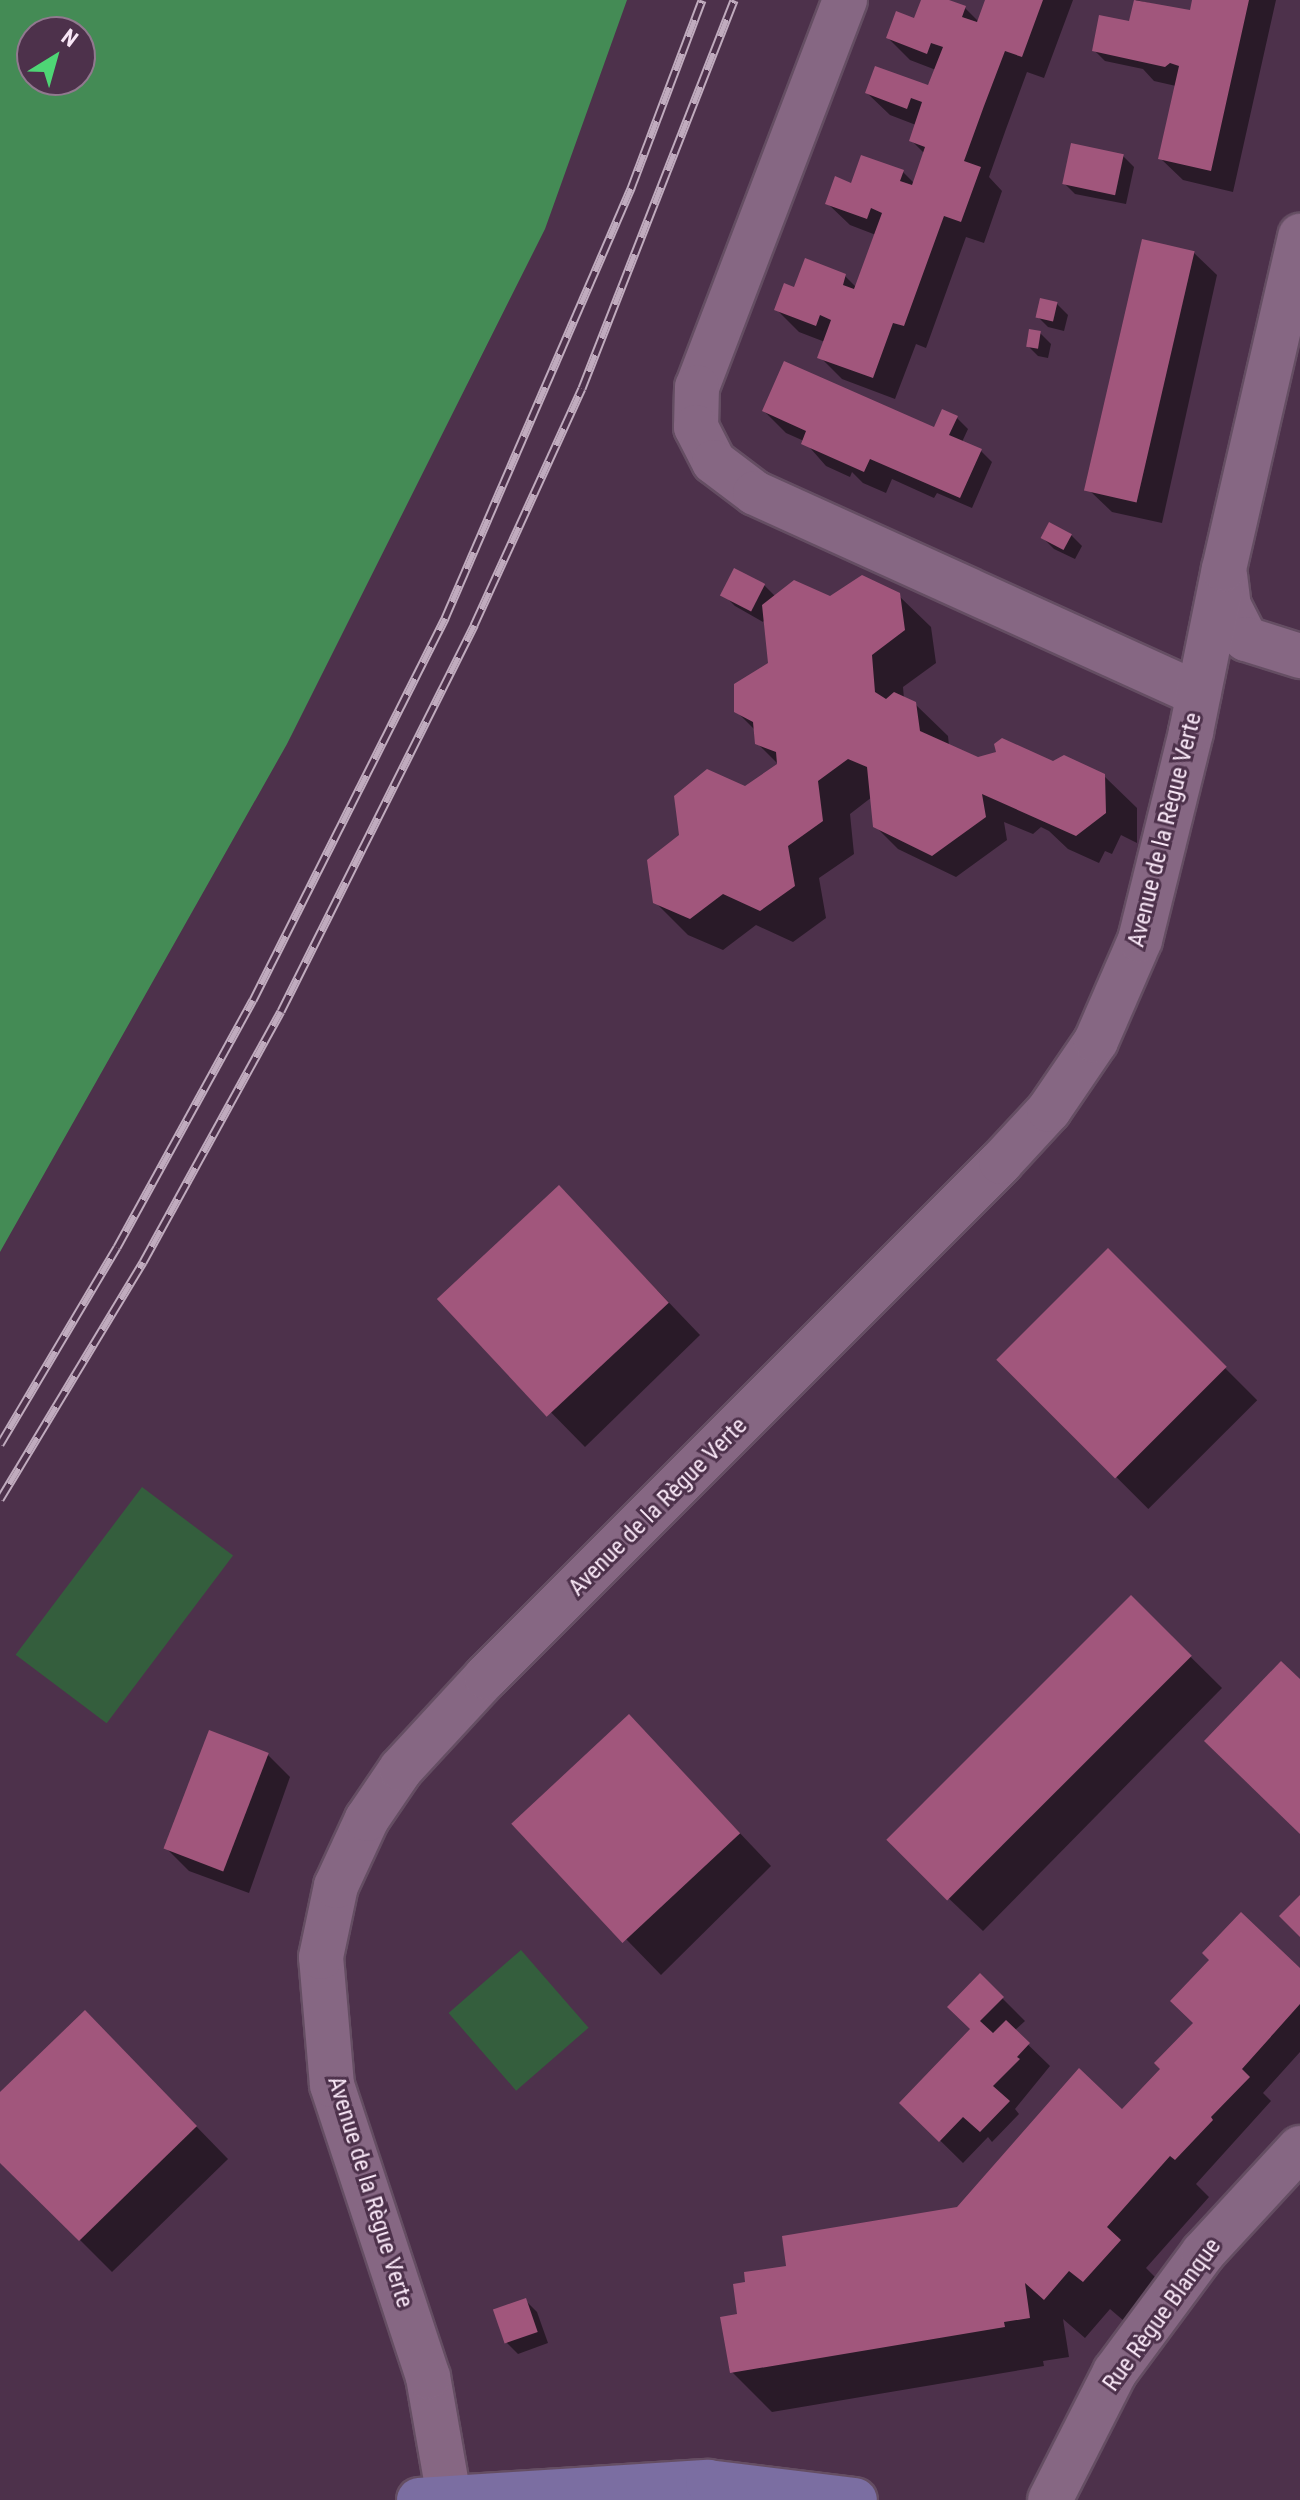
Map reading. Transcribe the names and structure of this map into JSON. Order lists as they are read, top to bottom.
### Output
{
  "streets": {
    "street": ["Avenue de la Règue Verte", "Rue Règue Blanque"]
  },
  "north": "top right"
}
